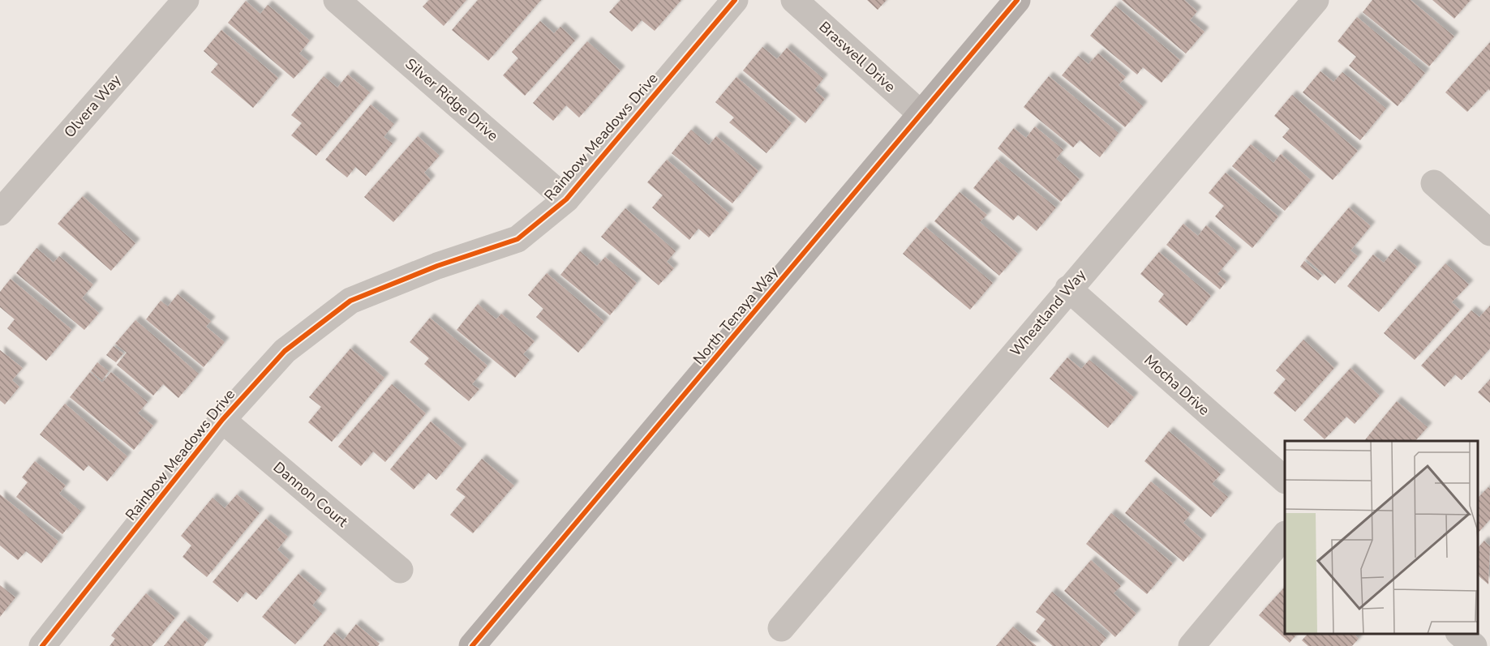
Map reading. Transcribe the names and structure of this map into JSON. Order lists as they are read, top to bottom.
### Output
{
  "streets": {
    "main road": ["North Tenaya Way"],
    "street": [
      "Braswell Drive",
      "Silver Ridge Drive",
      "Olvera Way",
      "Rainbow Meadows Drive",
      "Wheatland Way",
      "Mocha Drive",
      "Dannon Court"
    ]
  },
  "crossings": [
    ["Braswell Drive", "North Tenaya Way"],
    ["Silver Ridge Drive", "Rainbow Meadows Drive"],
    ["Rainbow Meadows Drive", "Dannon Court"],
    ["Wheatland Way", "Mocha Drive"]
  ]
}
